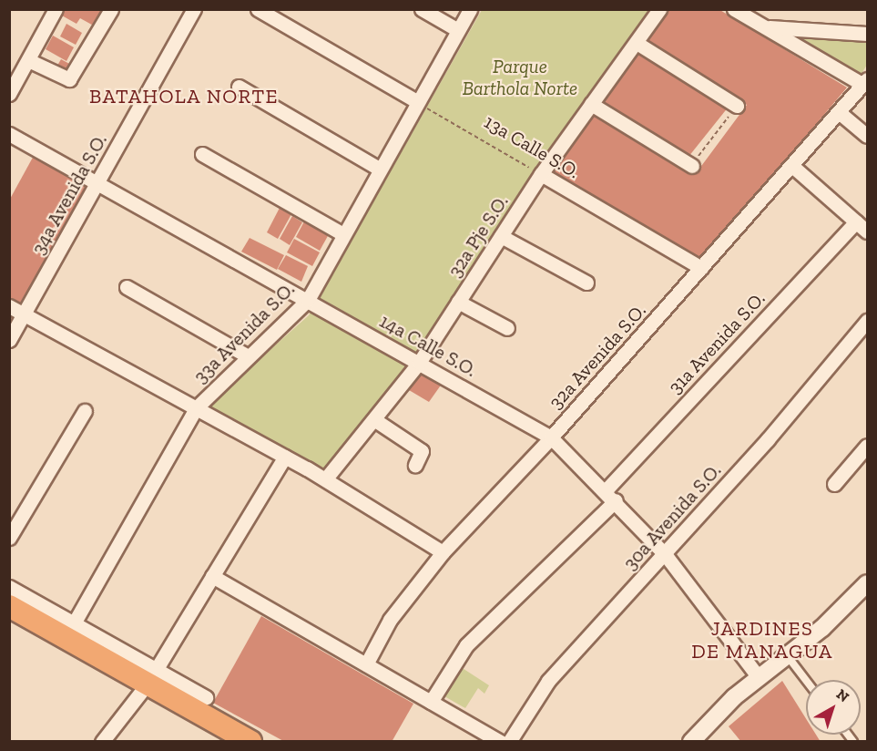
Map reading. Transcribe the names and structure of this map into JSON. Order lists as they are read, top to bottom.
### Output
{
  "streets": {
    "street": [
      "13a Calle S.O.",
      "34a Avenida S.O.",
      "32a Pje S.O.",
      "33a Avenida S.O.",
      "31a Avenida S.O.",
      "14a Calle S.O.",
      "32a Avenida S.O.",
      "30a Avenida S.O."
    ]
  },
  "crossings": [
    ["13a Calle S.O.", "32a Pje S.O."],
    ["13a Calle S.O.", "33a Avenida S.O."],
    ["13a Calle S.O.", "32a Avenida S.O."],
    ["34a Avenida S.O.", "14a Calle S.O."],
    ["32a Pje S.O.", "14a Calle S.O."],
    ["33a Avenida S.O.", "14a Calle S.O."],
    ["31a Avenida S.O.", "14a Calle S.O."],
    ["14a Calle S.O.", "32a Avenida S.O."],
    ["14a Calle S.O.", "30a Avenida S.O."]
  ],
  "districts": ["BATAHOLA NORTE", "JARDINES DE MANAGUA"],
  "parks": ["Parque Barthola Norte"],
  "north": "top right"
}
